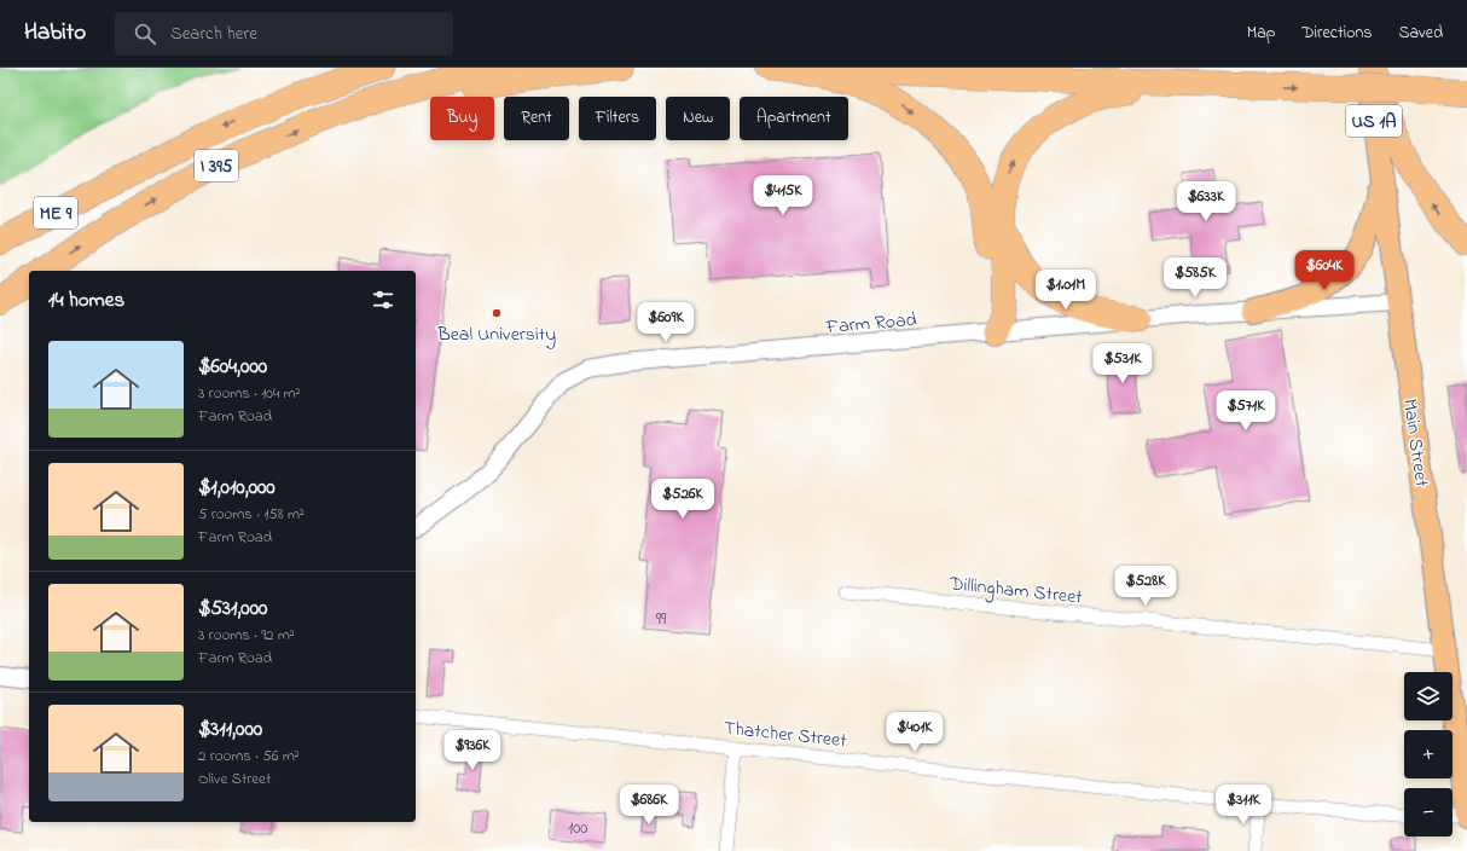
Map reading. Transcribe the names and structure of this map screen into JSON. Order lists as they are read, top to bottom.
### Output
{
  "streets": {
    "highway": ["I 395", "ME 9"],
    "main road": ["US 1A", "Main Street"],
    "street": ["Farm Road", "Dillingham Street", "Thatcher Street"]
  },
  "crossings": [
    ["I 395", "ME 9"],
    ["Farm Road", "Main Street"],
    ["Main Street", "Dillingham Street"]
  ],
  "places": ["Beal University"],
  "house_numbers": ["99", "100"],
  "page": {
    "header": "Habito",
    "search": "Search here",
    "nav": ["Map", "Directions", "Saved"],
    "chip": [
      "Buy",
      "Rent",
      "Filters",
      "New",
      "Apartment"
    ],
    "price": [
      "$415K",
      "$633K",
      "$604K",
      "$585K",
      "$1.01M",
      "$609K",
      "$531K",
      "$571K",
      "$526K",
      "$528K",
      "$401K",
      "$936K",
      "$686K",
      "$311K"
    ],
    "heading": "14 homes",
    "list": [
      {
        "name": "$604,000",
        "note": "3 rooms · 104 m² · Farm Road"
      },
      {
        "name": "$1,010,000",
        "note": "5 rooms · 158 m² · Farm Road"
      },
      {
        "name": "$531,000",
        "note": "3 rooms · 92 m² · Farm Road"
      },
      {
        "name": "$311,000",
        "note": "2 rooms · 56 m² · Olive Street"
      }
    ],
    "map_buttons": ["+", "−"]
  }
}
